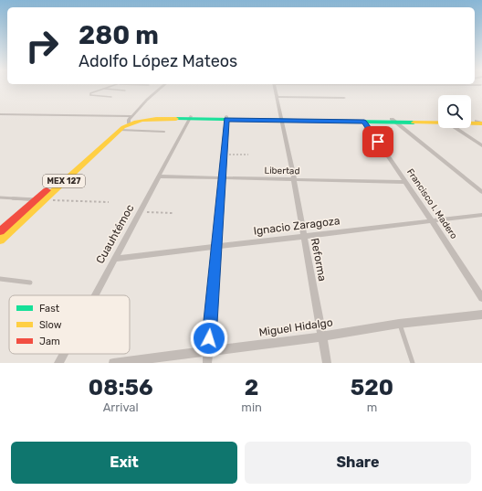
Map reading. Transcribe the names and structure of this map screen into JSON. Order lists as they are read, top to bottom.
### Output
{
  "streets": {
    "main road": ["MEX 127"],
    "street": [
      "Libertad",
      "Francisco I. Madero",
      "Ignacio Zaragoza",
      "Cuauhtémoc",
      "Reforma",
      "Miguel Hidalgo"
    ]
  },
  "crossings": [
    ["Libertad", "Francisco I. Madero"],
    ["Libertad", "Cuauhtémoc"],
    ["Libertad", "Reforma"],
    ["MEX 127", "Francisco I. Madero"],
    ["MEX 127", "Cuauhtémoc"],
    ["MEX 127", "Reforma"],
    ["Francisco I. Madero", "Ignacio Zaragoza"],
    ["Ignacio Zaragoza", "Cuauhtémoc"],
    ["Ignacio Zaragoza", "Reforma"],
    ["Reforma", "Miguel Hidalgo"]
  ],
  "legend": ["Fast", "Slow", "Jam"],
  "page": {
    "turn": ["280 m", "Adolfo López Mateos"],
    "eta": [
      "08:56",
      "Arrival",
      "2",
      "min",
      "520",
      "m"
    ],
    "buttons": ["Exit", "Share"]
  }
}
